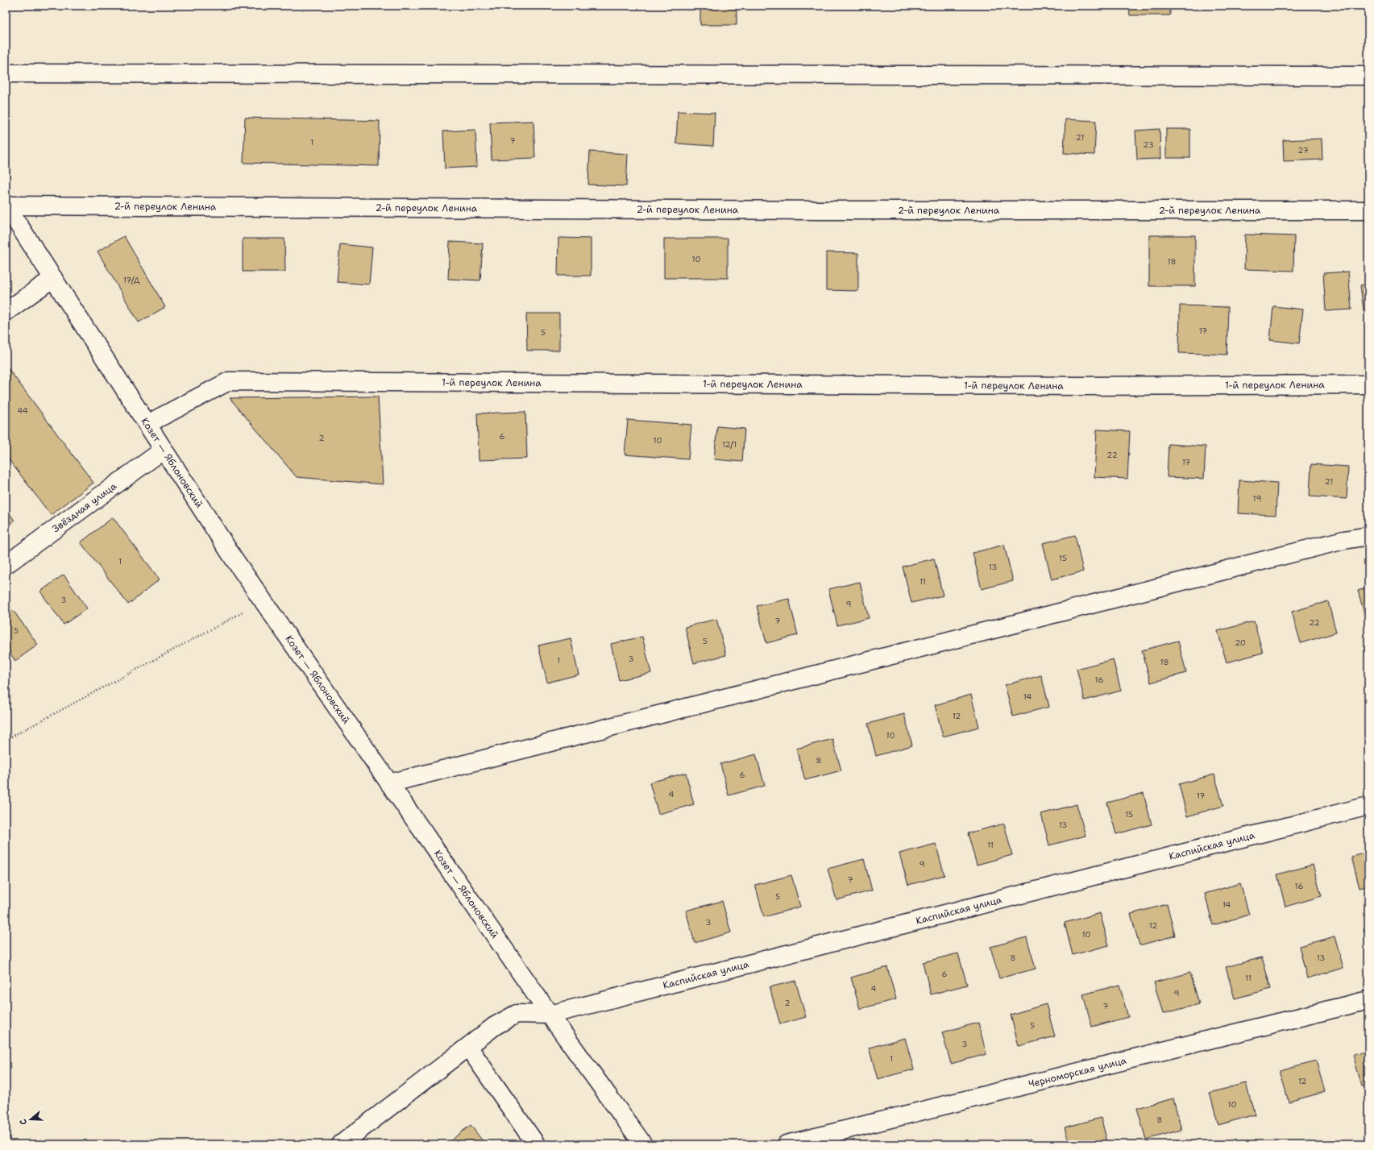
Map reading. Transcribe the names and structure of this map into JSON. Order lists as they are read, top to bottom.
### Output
{
  "streets": {
    "street": [
      "2-й переулок Ленина",
      "1-й переулок Ленина",
      "Козет — Яблоновский",
      "Звёздная улица",
      "Каспийская улица",
      "Черноморская улица"
    ]
  },
  "crossings": [
    ["2-й переулок Ленина", "Козет — Яблоновский"],
    ["1-й переулок Ленина", "Козет — Яблоновский"],
    ["Козет — Яблоновский", "Звёздная улица"],
    ["Козет — Яблоновский", "Каспийская улица"]
  ],
  "house_numbers": [
    "21",
    "7",
    "1",
    "23",
    "27",
    "10",
    "18",
    "17/Д",
    "17",
    "5",
    "44",
    "6",
    "2",
    "10",
    "12/1",
    "22",
    "17",
    "21",
    "19",
    "15",
    "1",
    "13",
    "11",
    "3",
    "9",
    "7",
    "22",
    "5",
    "5",
    "20",
    "3",
    "1",
    "18",
    "16",
    "14",
    "12",
    "10",
    "8",
    "6",
    "4",
    "17",
    "15",
    "13",
    "11",
    "9",
    "7",
    "16",
    "5",
    "14",
    "3",
    "12",
    "10",
    "8",
    "13",
    "6",
    "11",
    "4",
    "9",
    "2",
    "7",
    "5",
    "3",
    "1",
    "12",
    "10",
    "8"
  ],
  "north": "left"
}
